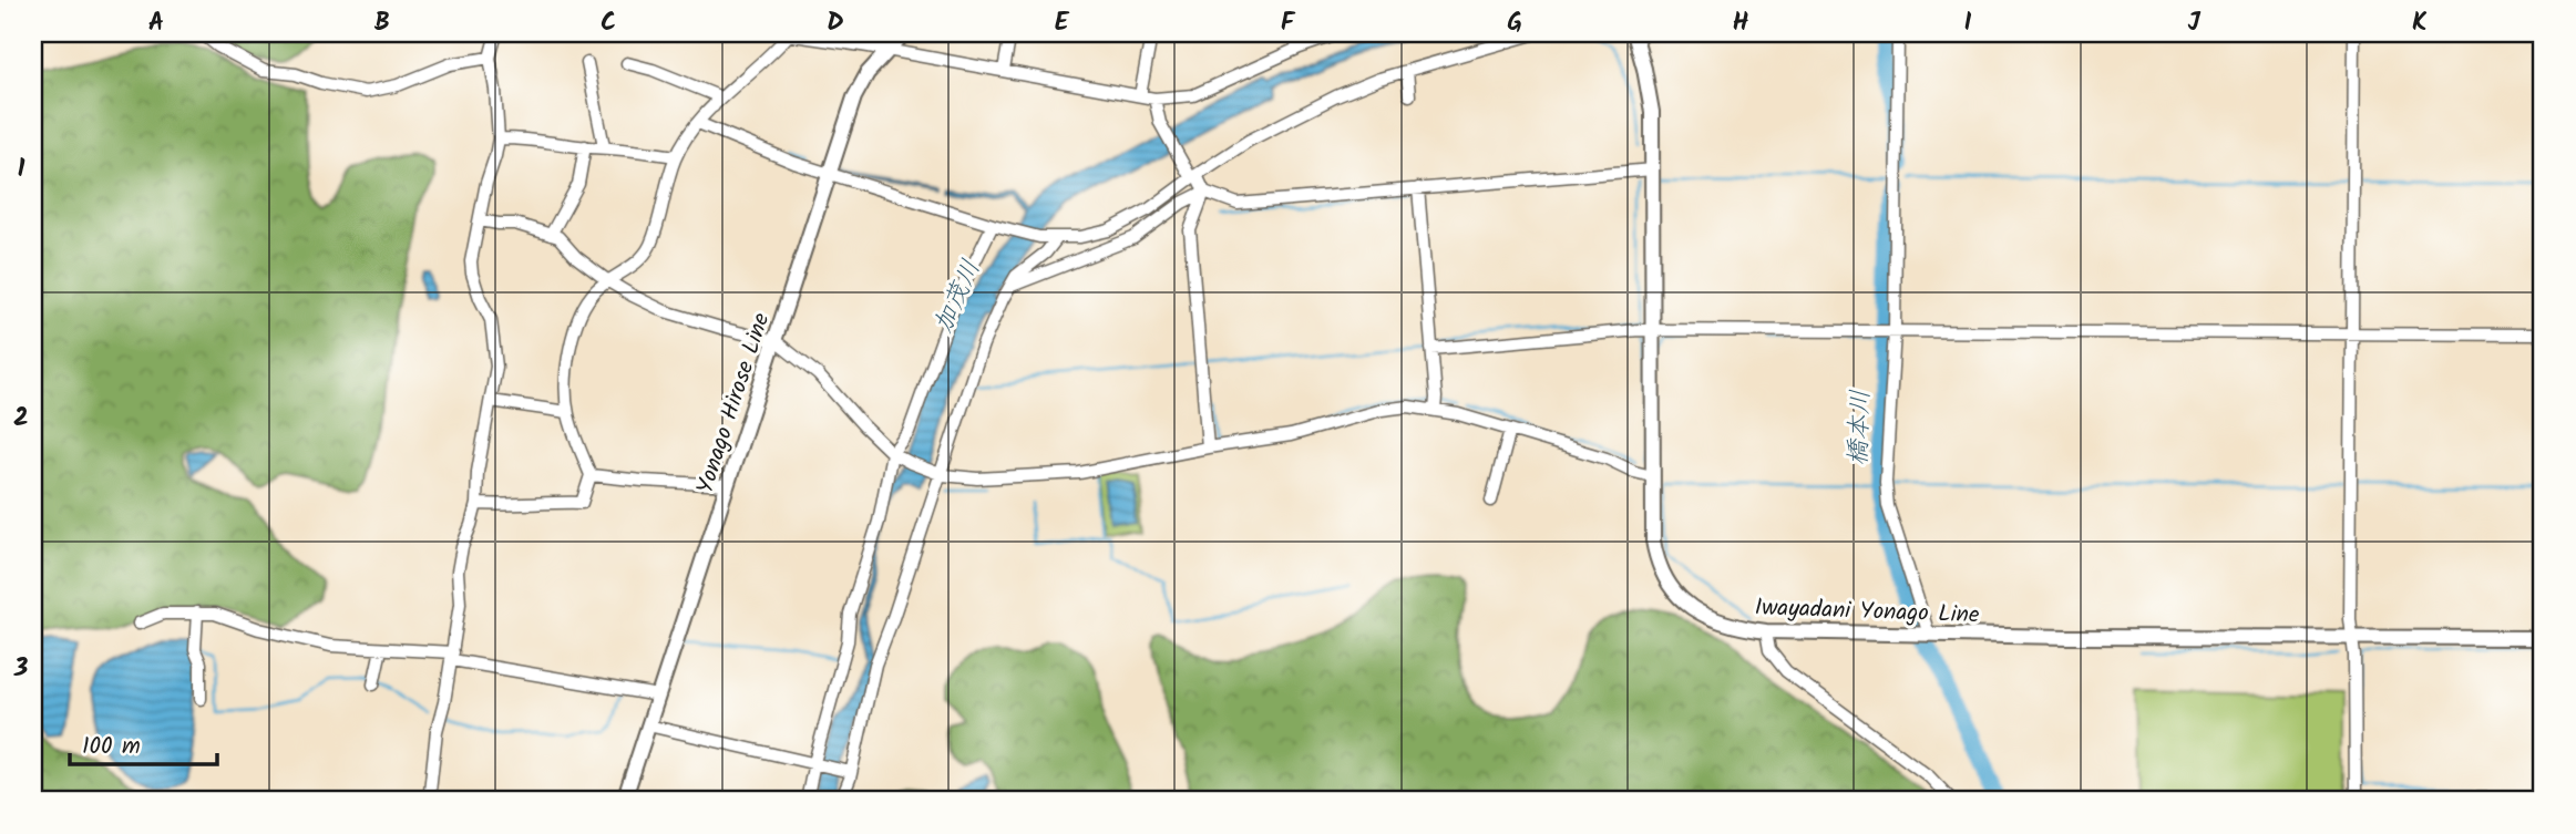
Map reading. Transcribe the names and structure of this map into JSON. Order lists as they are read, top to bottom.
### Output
{
  "streets": {
    "main road": ["Yonago Hirose Line", "Iwayadani Yonago Line"]
  },
  "water": ["加茂川", "橋本川"],
  "scale_bar": "100 m",
  "grid": {
    "columns": [
      "A",
      "B",
      "C",
      "D",
      "E",
      "F",
      "G",
      "H",
      "I",
      "J",
      "K"
    ],
    "rows": ["1", "2", "3"]
  }
}
